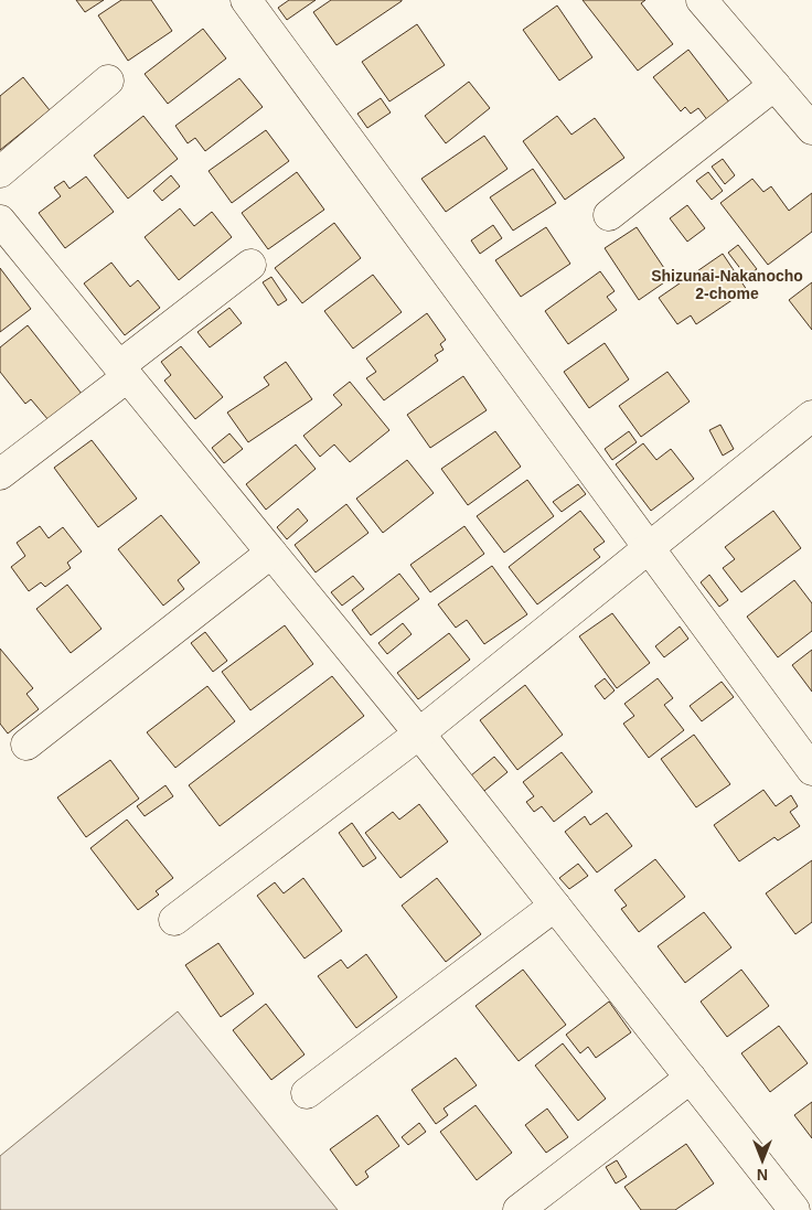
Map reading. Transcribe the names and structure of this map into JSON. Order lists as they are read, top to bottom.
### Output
{
  "districts": ["Shizunai-Nakanocho 2-chome"],
  "north": "bottom"
}
